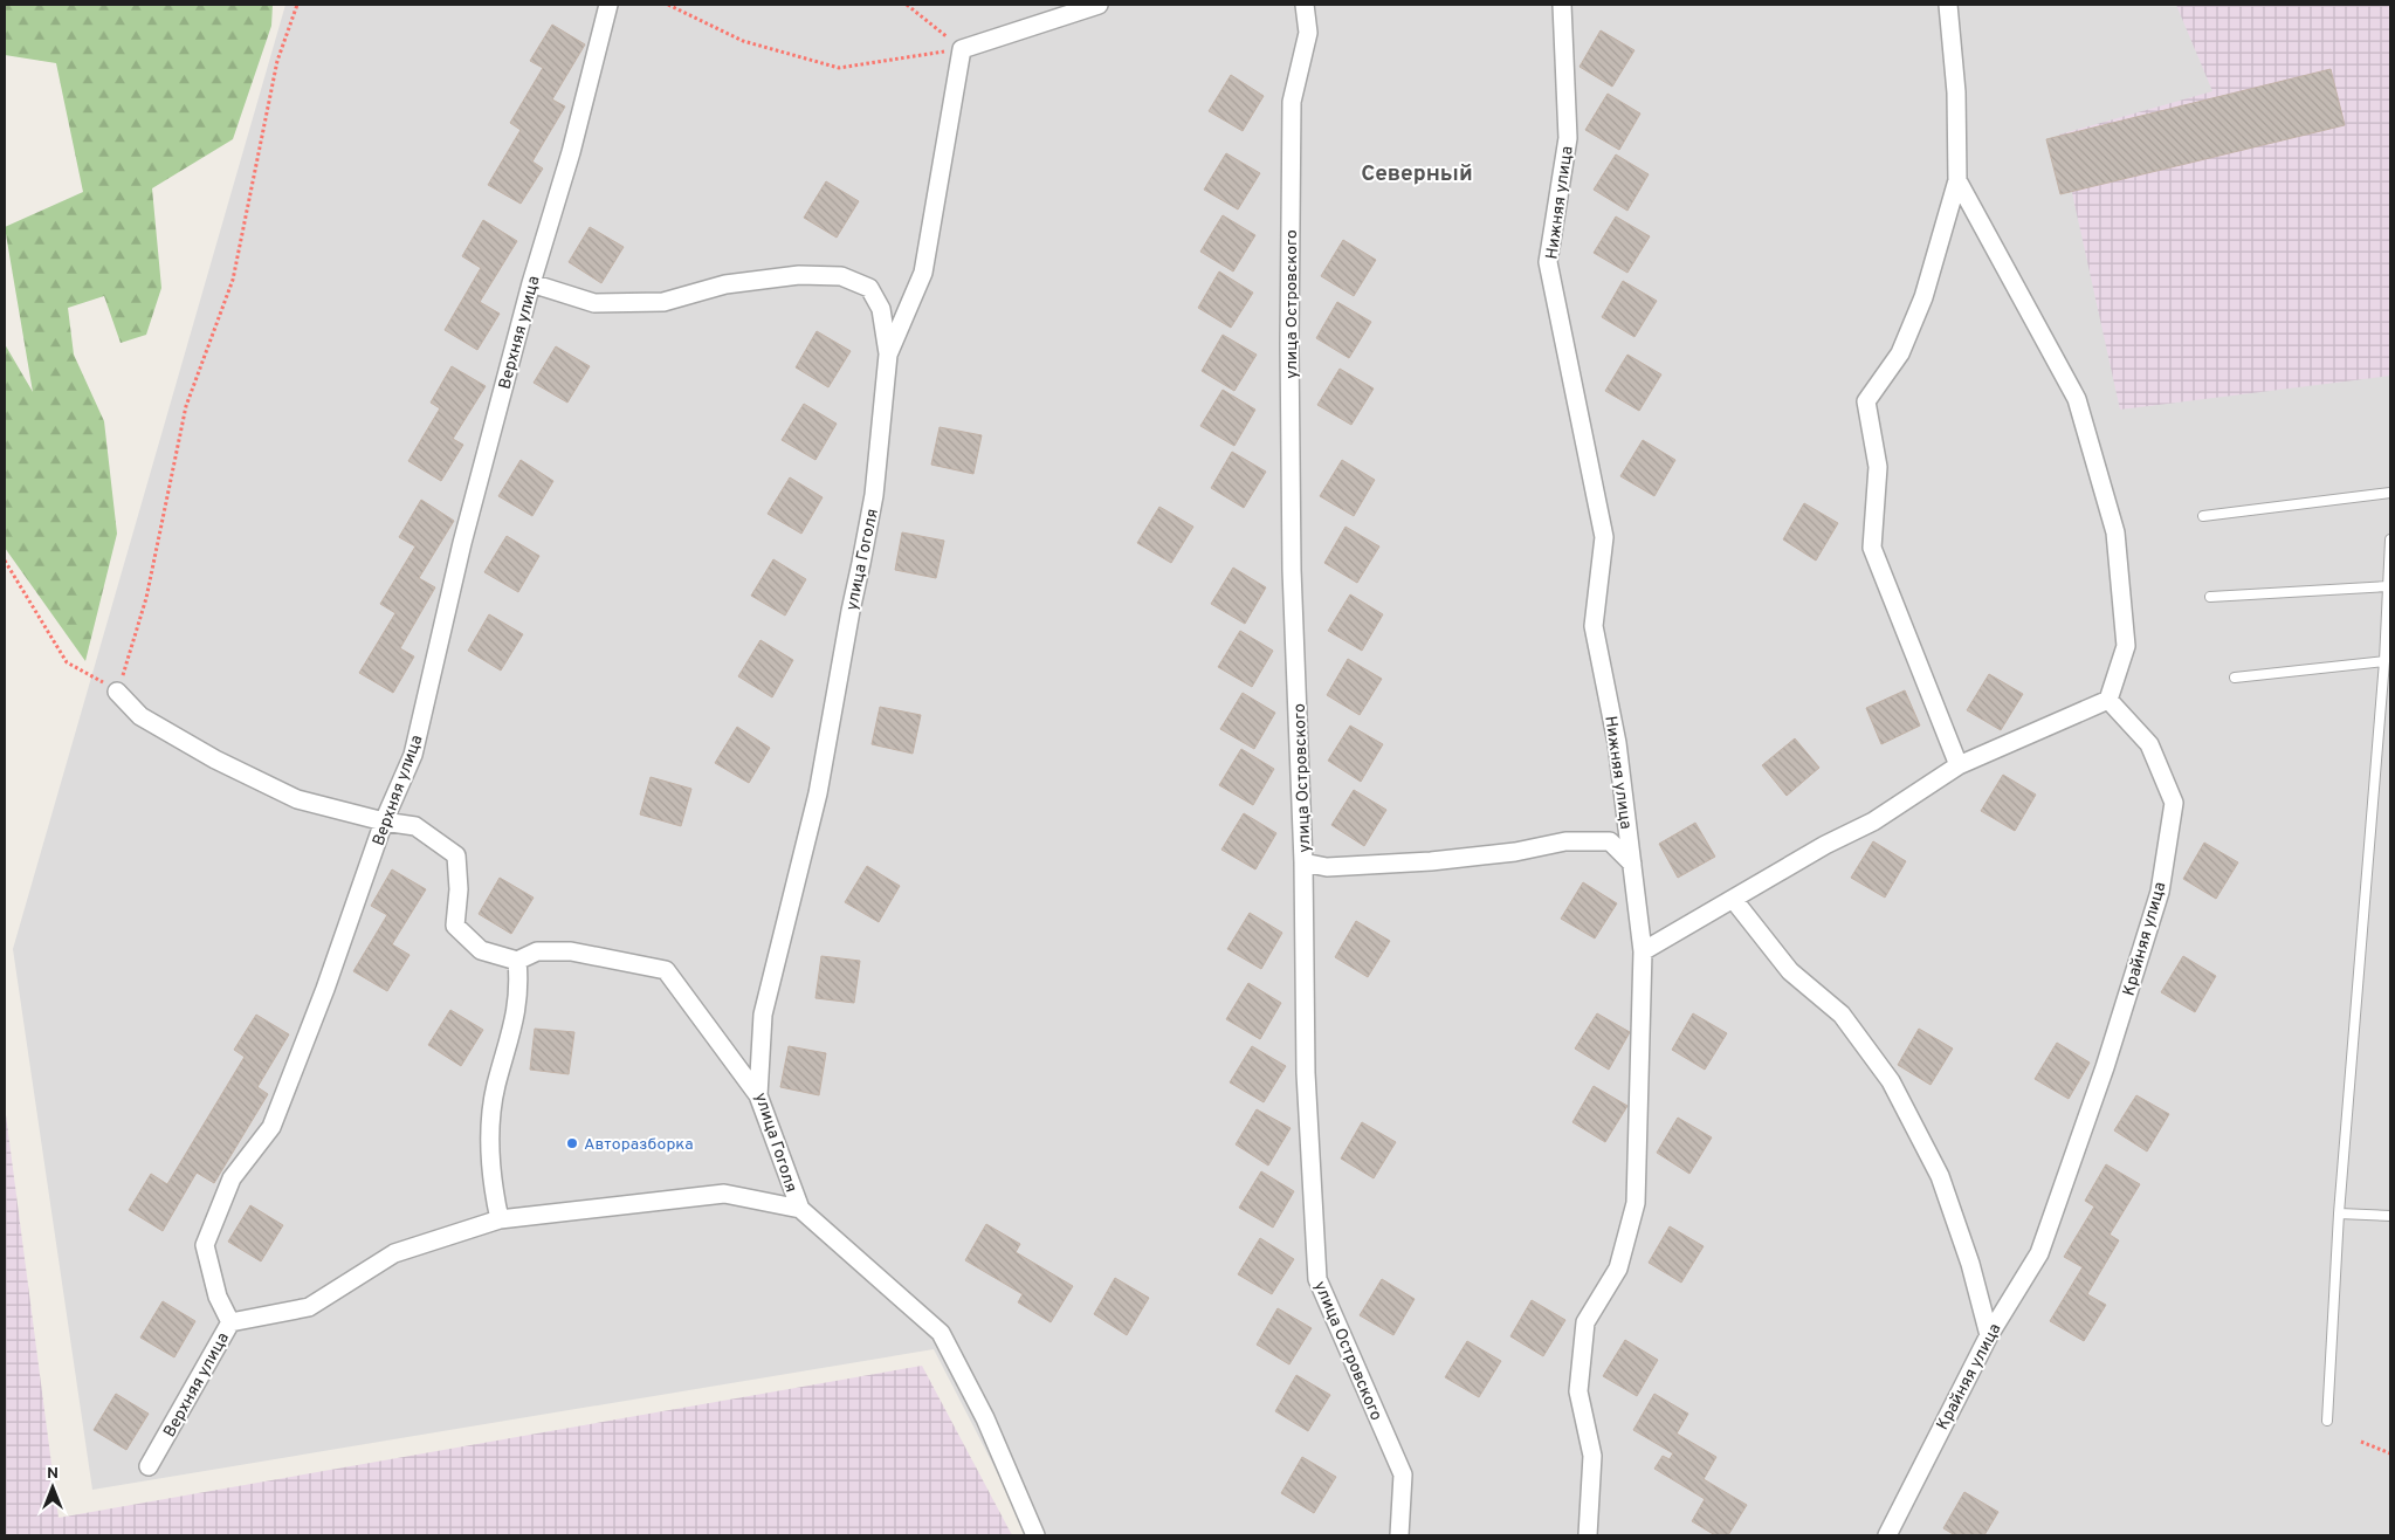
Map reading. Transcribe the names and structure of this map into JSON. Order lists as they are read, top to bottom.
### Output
{
  "streets": {
    "street": [
      "Нижняя улица",
      "улица Островского",
      "Верхняя улица",
      "улица Гоголя",
      "Крайняя улица"
    ]
  },
  "districts": ["Северный"],
  "places": ["Авторазборка"],
  "north": "top"
}
